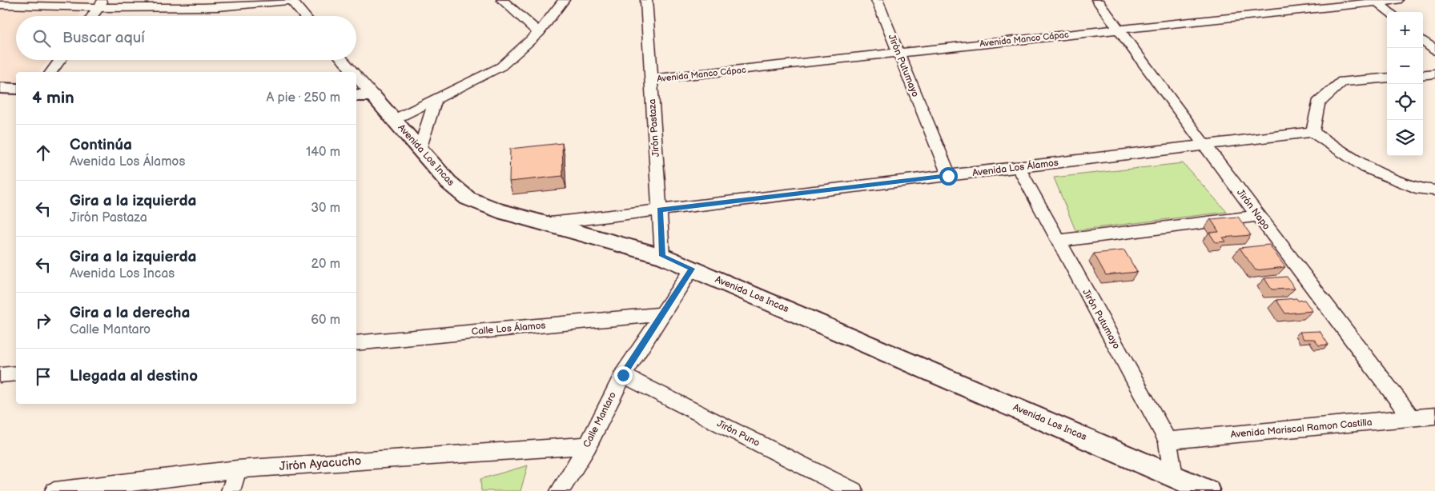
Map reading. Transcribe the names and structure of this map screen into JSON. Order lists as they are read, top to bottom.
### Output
{
  "streets": {
    "street": [
      "Avenida Manco Cápac",
      "Jirón Putumayo",
      "Jirón Pastaza",
      "Avenida Los Incas",
      "Avenida Los Álamos",
      "Jirón Napo",
      "Calle Los Álamos",
      "Calle Mantaro",
      "Avenida Mariscal Ramon Castilla",
      "Jirón Puno",
      "Jirón Ayacucho"
    ]
  },
  "crossings": [
    ["Avenida Manco Cápac", "Jirón Putumayo"],
    ["Avenida Manco Cápac", "Jirón Pastaza"],
    ["Avenida Manco Cápac", "Jirón Napo"],
    ["Jirón Putumayo", "Avenida Los Incas"],
    ["Jirón Putumayo", "Avenida Los Álamos"],
    ["Jirón Putumayo", "Avenida Mariscal Ramon Castilla"],
    ["Jirón Pastaza", "Avenida Los Incas"],
    ["Jirón Pastaza", "Avenida Los Álamos"],
    ["Avenida Los Incas", "Avenida Los Álamos"],
    ["Avenida Los Incas", "Calle Mantaro"],
    ["Avenida Los Álamos", "Jirón Napo"],
    ["Jirón Napo", "Avenida Mariscal Ramon Castilla"],
    ["Calle Los Álamos", "Calle Mantaro"],
    ["Calle Mantaro", "Jirón Puno"],
    ["Calle Mantaro", "Jirón Ayacucho"]
  ],
  "page": {
    "map_buttons": ["+", "−"],
    "search": "Buscar aquí",
    "heading": ["4 min", "A pie · 250 m"],
    "list": [
      ["Continúa", "Avenida Los Álamos", "140 m"],
      ["Gira a la izquierda", "Jirón Pastaza", "30 m"],
      ["Gira a la izquierda", "Avenida Los Incas", "20 m"],
      ["Gira a la derecha", "Calle Mantaro", "60 m"],
      "Llegada al destino"
    ]
  }
}
